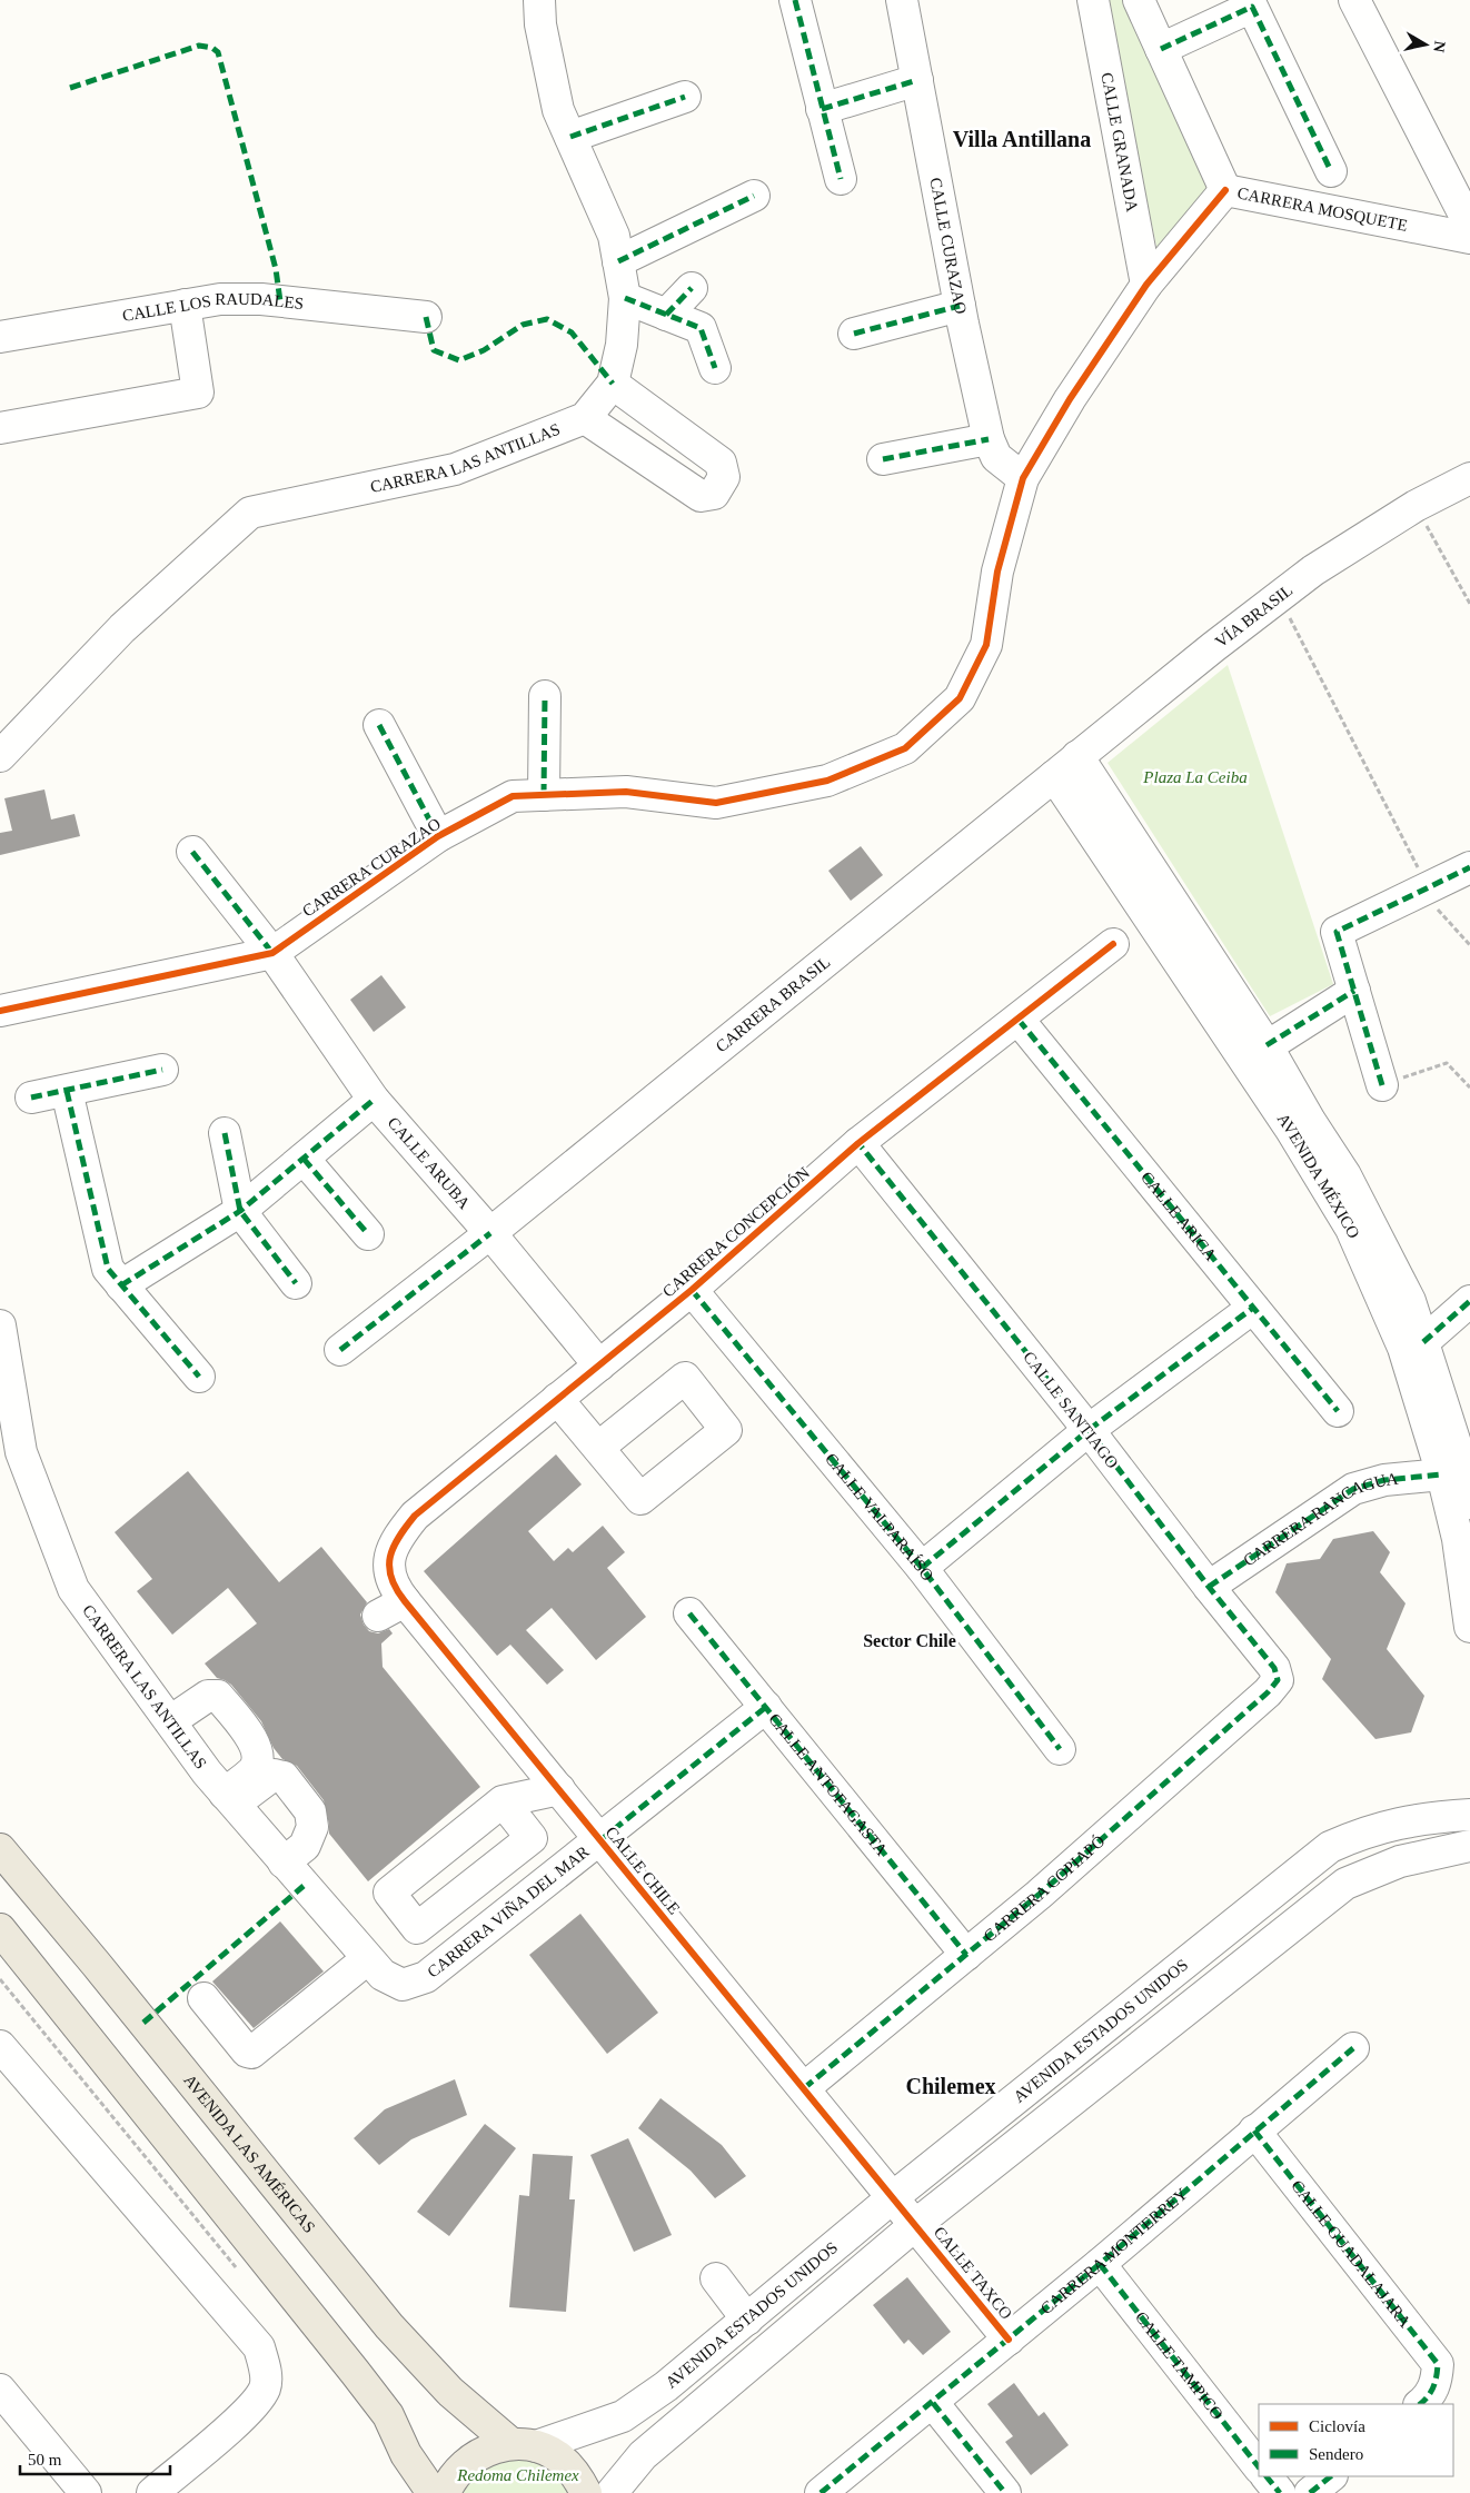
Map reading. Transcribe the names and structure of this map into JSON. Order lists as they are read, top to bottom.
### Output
{
  "streets": {
    "main road": ["AVENIDA LAS AMÉRICAS"],
    "street": [
      "CALLE GRANADA",
      "CARRERA MOSQUETE",
      "CALLE CURAZAO",
      "CALLE LOS RAUDALES",
      "CARRERA LAS ANTILLAS",
      "VÍA BRASIL",
      "CARRERA CURAZAO",
      "CARRERA BRASIL",
      "CALLE ARUBA",
      "AVENIDA MÉXICO",
      "CALLE ARICA",
      "CARRERA CONCEPCIÓN",
      "CALLE SANTIAGO",
      "CALLE VALPARAÍSO",
      "CARRERA RANCAGUA",
      "CALLE ANTOFAGASTA",
      "CALLE CHILE",
      "CARRERA COPIAPÓ",
      "CARRERA VIÑA DEL MAR",
      "AVENIDA ESTADOS UNIDOS",
      "CARRERA MONTERREY",
      "CALLE GUADALAJARA",
      "CALLE TAXCO",
      "CALLE TAMPICO"
    ]
  },
  "crossings": [
    ["CALLE GRANADA", "CARRERA MOSQUETE"],
    ["CARRERA MOSQUETE", "CALLE CURAZAO"],
    ["CARRERA MOSQUETE", "CARRERA CURAZAO"],
    ["CALLE CURAZAO", "CARRERA CURAZAO"],
    ["CARRERA LAS ANTILLAS", "CARRERA VIÑA DEL MAR"],
    ["VÍA BRASIL", "CARRERA BRASIL"],
    ["VÍA BRASIL", "AVENIDA MÉXICO"],
    ["CARRERA CURAZAO", "CALLE ARUBA"],
    ["CARRERA BRASIL", "CALLE ARUBA"],
    ["CARRERA BRASIL", "AVENIDA MÉXICO"],
    ["CALLE ARUBA", "CARRERA CONCEPCIÓN"],
    ["AVENIDA MÉXICO", "CARRERA RANCAGUA"],
    ["CALLE ARICA", "CARRERA CONCEPCIÓN"],
    ["CARRERA CONCEPCIÓN", "CALLE SANTIAGO"],
    ["CARRERA CONCEPCIÓN", "CALLE VALPARAÍSO"],
    ["CARRERA CONCEPCIÓN", "CALLE CHILE"],
    ["CALLE SANTIAGO", "CARRERA RANCAGUA"],
    ["CALLE SANTIAGO", "CARRERA COPIAPÓ"],
    ["CALLE ANTOFAGASTA", "CARRERA COPIAPÓ"],
    ["CALLE ANTOFAGASTA", "CARRERA VIÑA DEL MAR"],
    ["CALLE CHILE", "CARRERA COPIAPÓ"],
    ["CALLE CHILE", "CARRERA VIÑA DEL MAR"],
    ["CALLE CHILE", "AVENIDA ESTADOS UNIDOS"],
    ["CALLE CHILE", "CALLE TAXCO"],
    ["AVENIDA ESTADOS UNIDOS", "AVENIDA LAS AMÉRICAS"],
    ["AVENIDA ESTADOS UNIDOS", "CALLE TAXCO"],
    ["CARRERA MONTERREY", "CALLE GUADALAJARA"],
    ["CARRERA MONTERREY", "CALLE TAXCO"],
    ["CARRERA MONTERREY", "CALLE TAMPICO"]
  ],
  "districts": ["Villa Antillana", "Sector Chile", "Chilemex"],
  "parks": ["Plaza La Ceiba", "Redoma Chilemex"],
  "legend": ["Ciclovía", "Sendero"],
  "scale_bar": "50 m",
  "north": "right"
}
